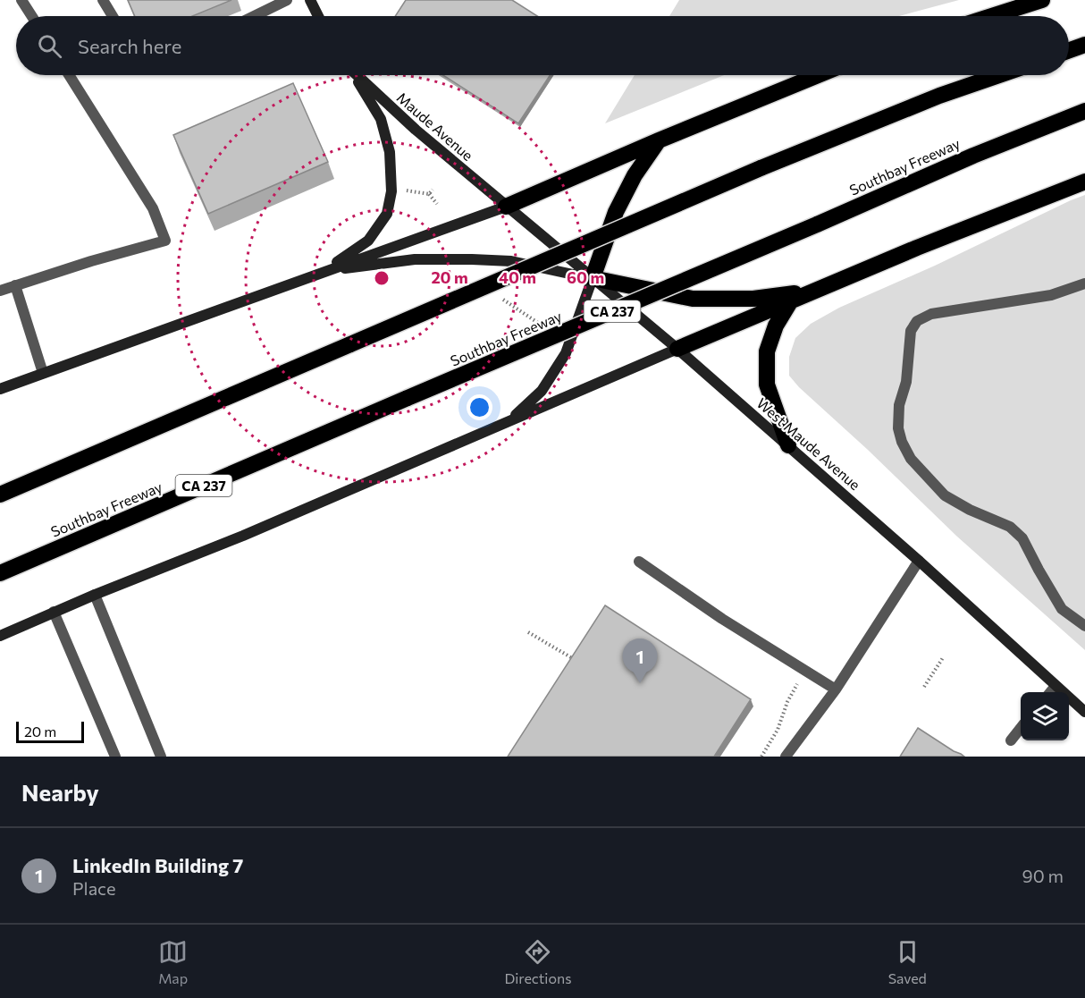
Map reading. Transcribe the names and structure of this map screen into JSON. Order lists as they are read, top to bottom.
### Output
{
  "streets": {
    "highway": ["Southbay Freeway", "CA 237"],
    "main road": ["Maude Avenue", "West Maude Avenue"]
  },
  "crossings": [
    ["Maude Avenue", "West Maude Avenue"]
  ],
  "scale_bar": "20 m",
  "page": {
    "search": "Search here",
    "pins": "1",
    "scale": "20 m",
    "heading": "Nearby",
    "list": [
      {
        "mark": "1",
        "name": "LinkedIn Building 7",
        "note": "Place",
        "value": "90 m"
      }
    ],
    "nav": ["Map", "Directions", "Saved"]
  },
  "rings": ["20 m", "40 m", "60 m"]
}
